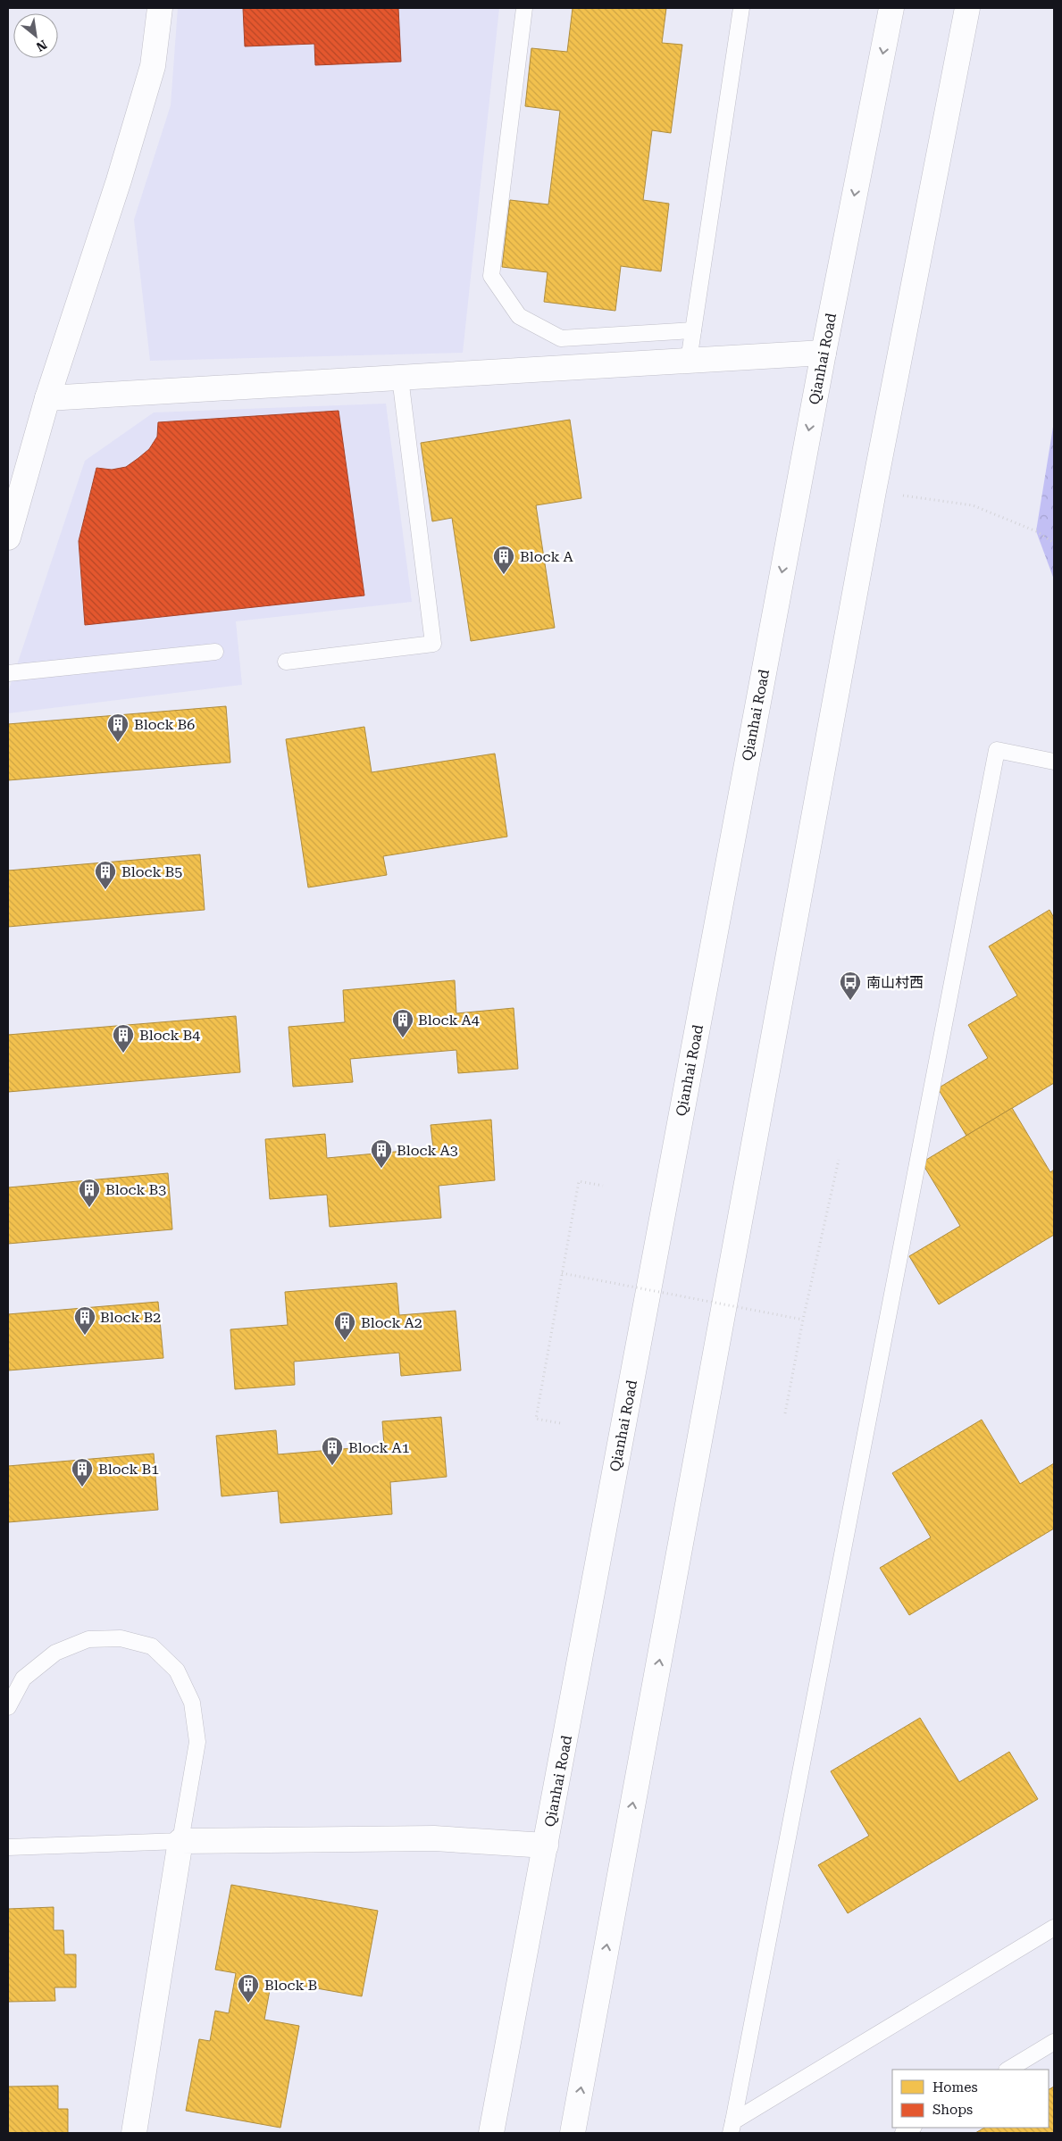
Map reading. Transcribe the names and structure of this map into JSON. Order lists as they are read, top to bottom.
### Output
{
  "streets": {
    "main road": ["Qianhai Road"]
  },
  "places": {
    "building": [
      "Block A",
      "Block B6",
      "Block B5",
      "Block A4",
      "Block B4",
      "Block A3",
      "Block B3",
      "Block B2",
      "Block A2",
      "Block A1",
      "Block B1",
      "Block B"
    ],
    "bus stop": ["南山村西"]
  },
  "legend": ["Homes", "Shops"],
  "north": "bottom right"
}
